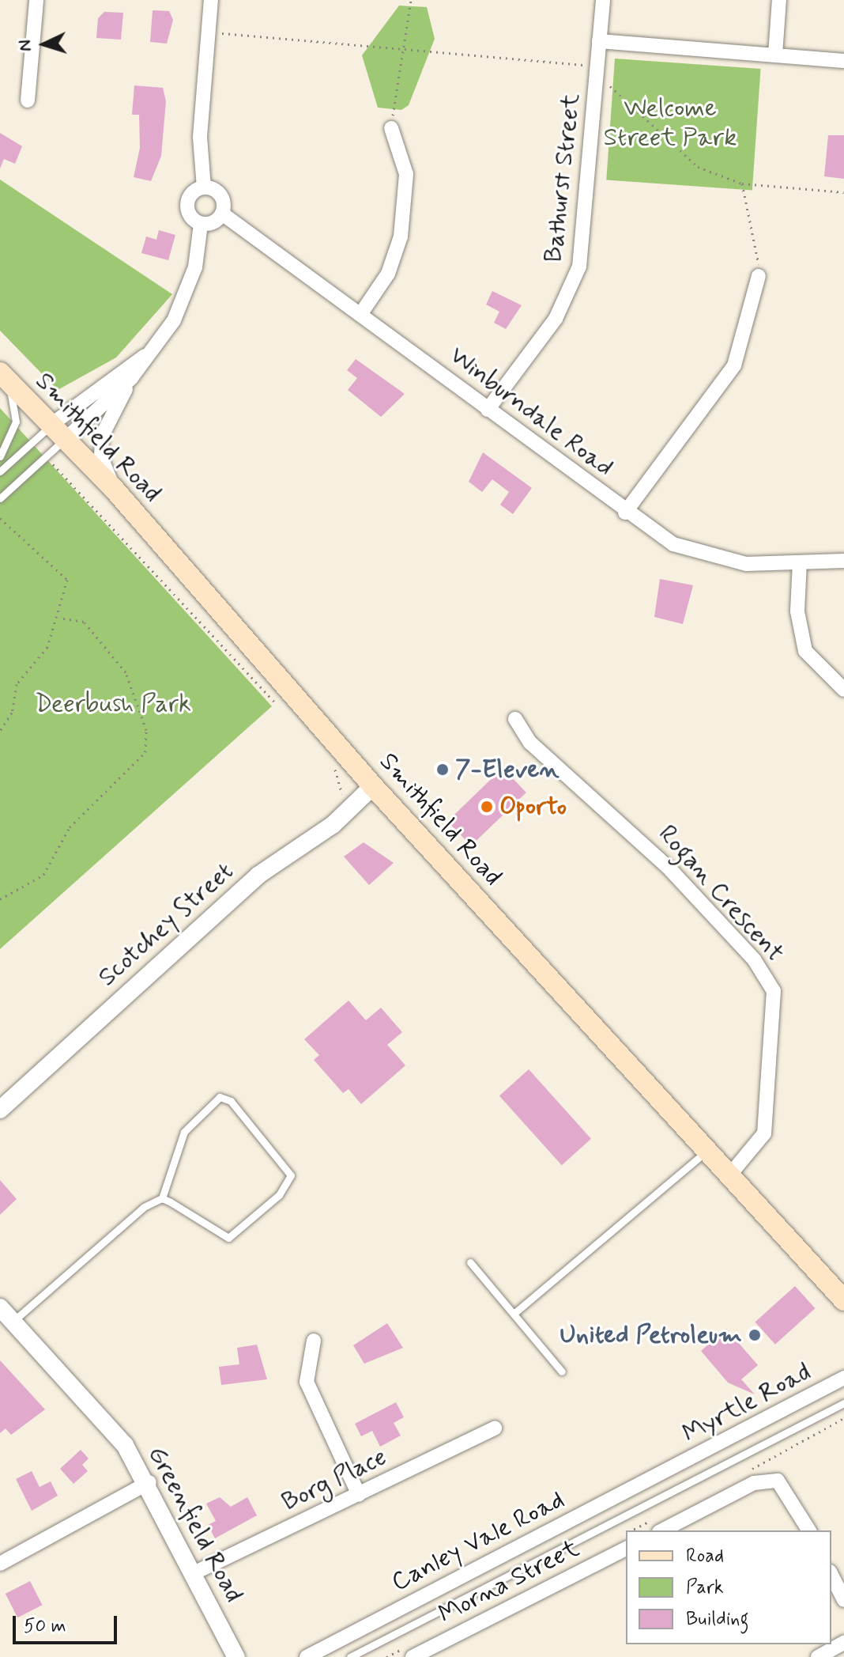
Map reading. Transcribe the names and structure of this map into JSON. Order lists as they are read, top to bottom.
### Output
{
  "streets": {
    "main road": ["Smithfield Road"],
    "street": [
      "Bathurst Street",
      "Winburndale Road",
      "Rogan Crescent",
      "Scotchey Street",
      "Myrtle Road",
      "Borg Place",
      "Greenfield Road",
      "Canley Vale Road",
      "Morna Street"
    ]
  },
  "crossings": [
    ["Bathurst Street", "Winburndale Road"],
    ["Smithfield Road", "Rogan Crescent"],
    ["Smithfield Road", "Scotchey Street"],
    ["Myrtle Road", "Canley Vale Road"],
    ["Borg Place", "Greenfield Road"]
  ],
  "parks": ["Welcome Street Park", "Deerbush Park"],
  "places": ["7-Eleven", "Oporto", "United Petroleum"],
  "legend": ["Road", "Park", "Building"],
  "scale_bar": "50 m",
  "north": "left"
}
